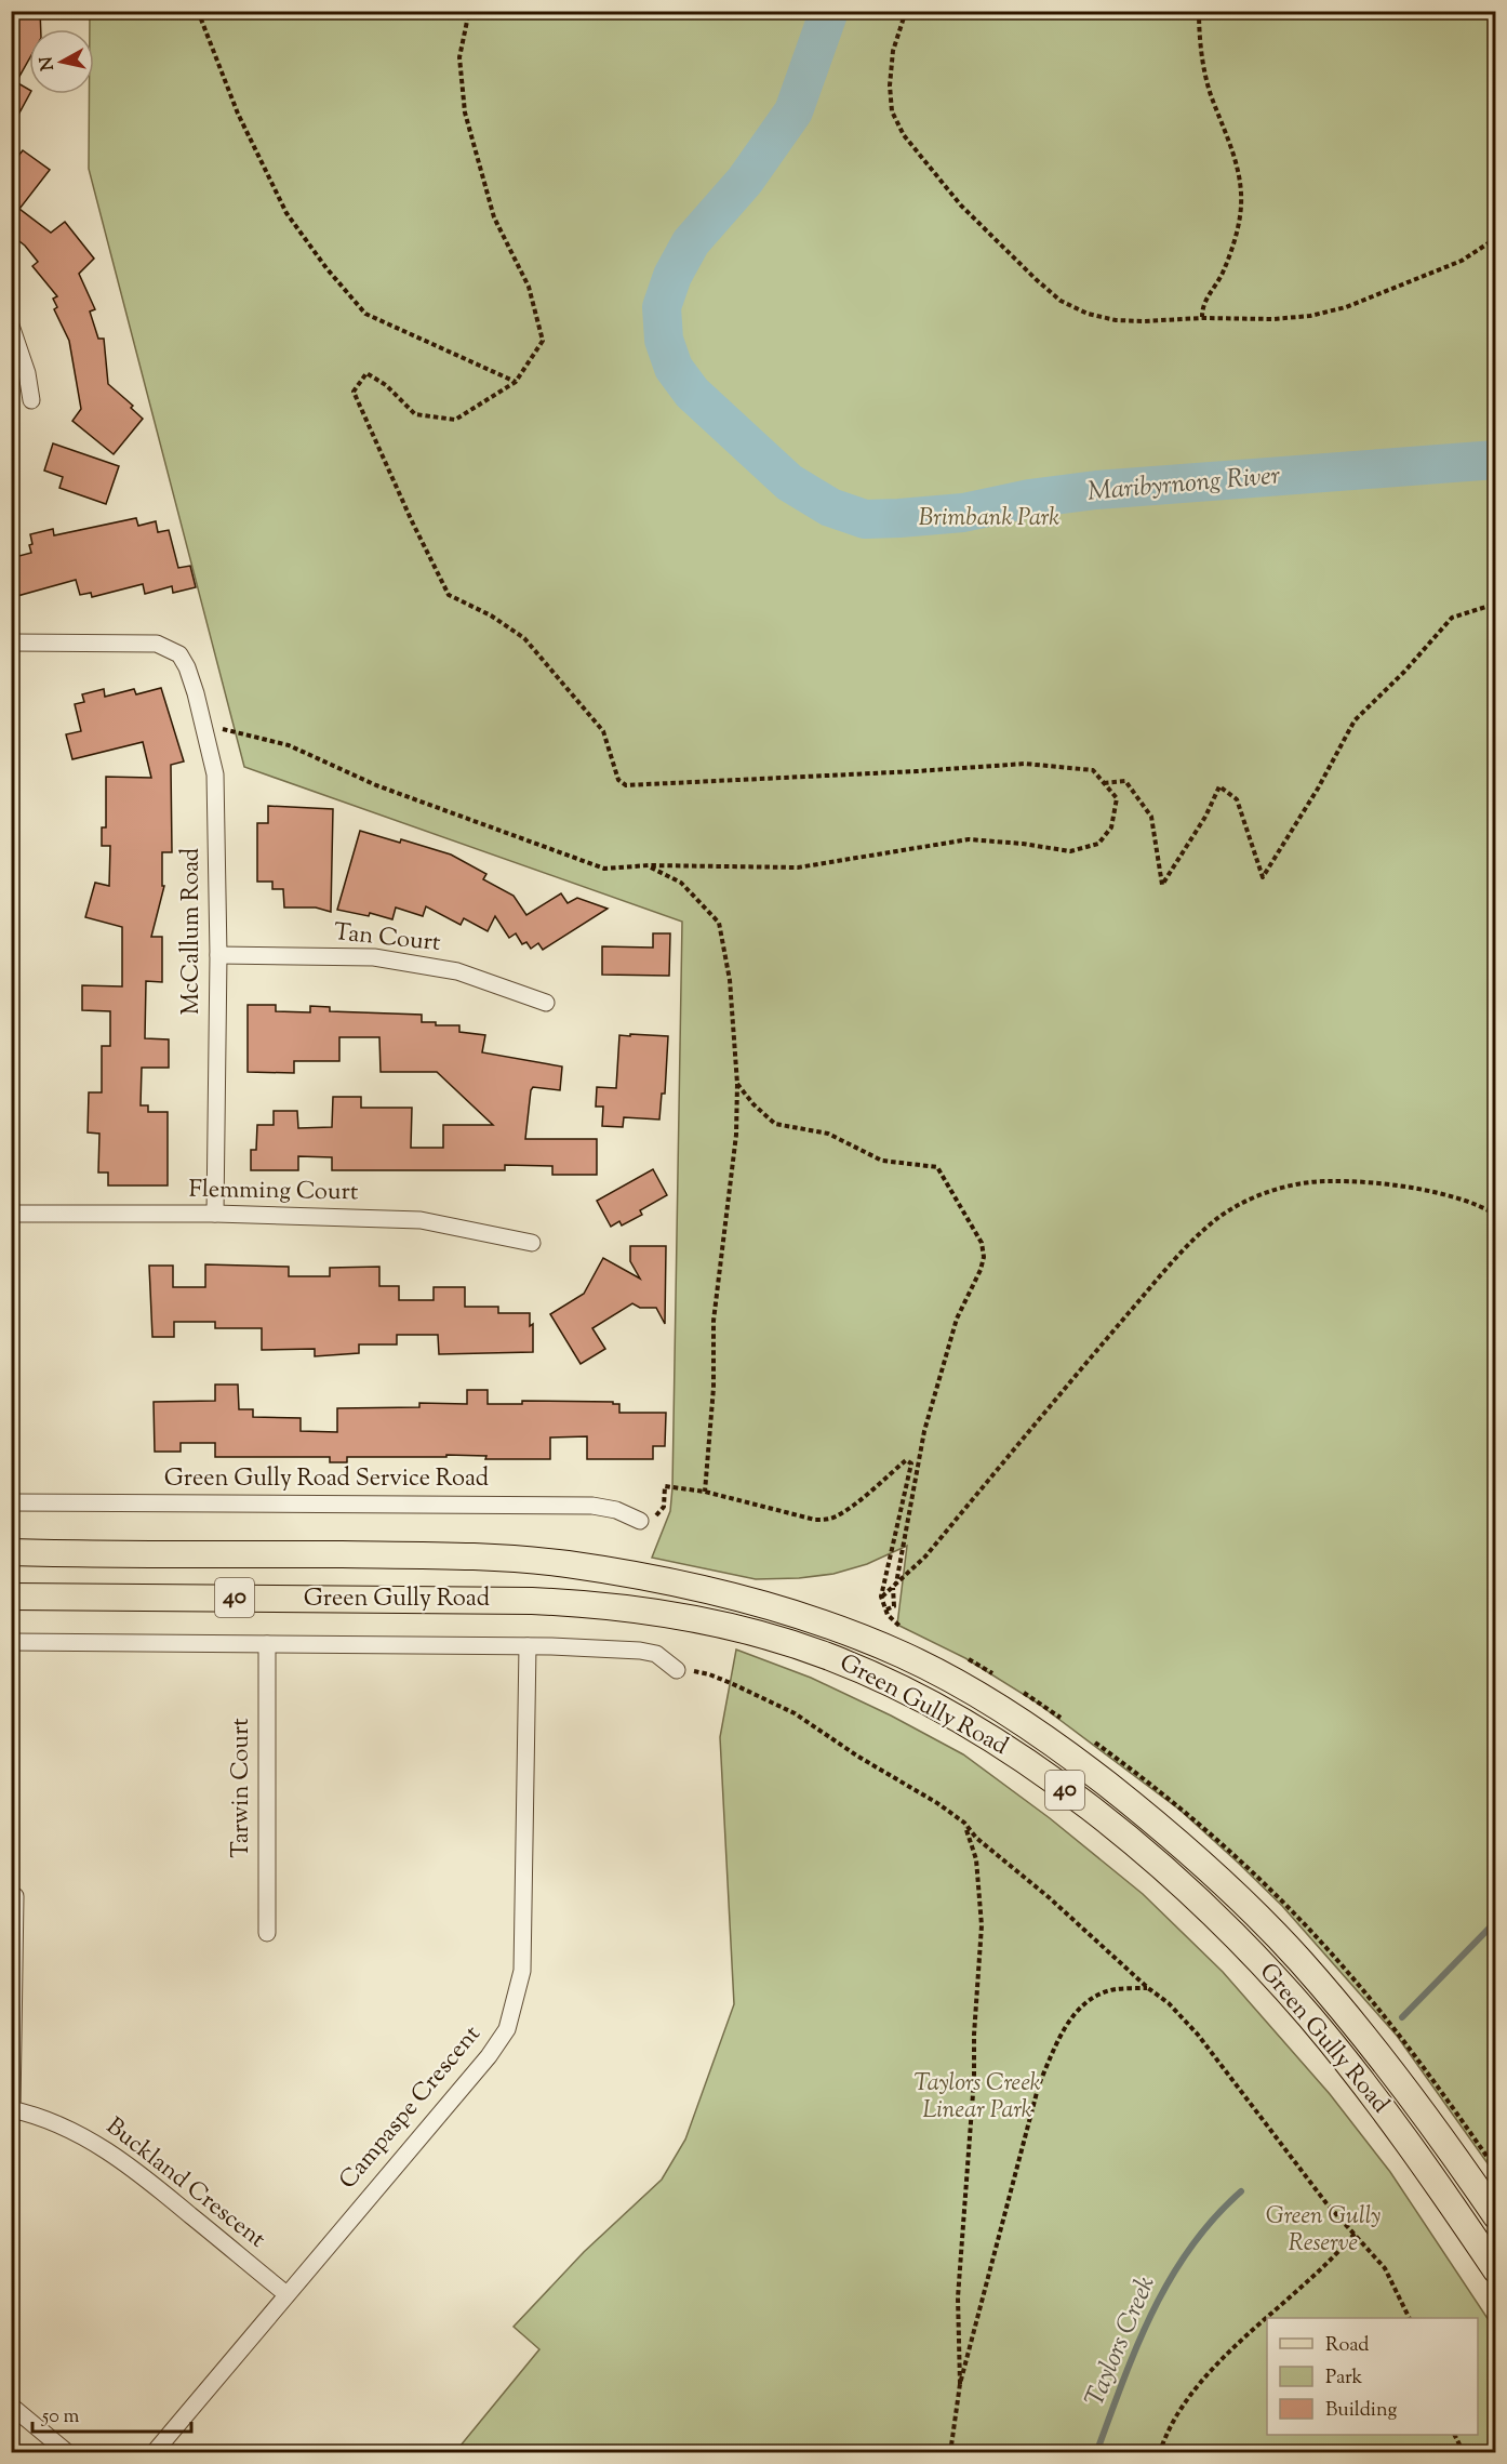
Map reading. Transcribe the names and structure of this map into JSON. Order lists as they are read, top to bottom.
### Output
{
  "streets": {
    "main road": ["40", "Green Gully Road"],
    "street": [
      "McCallum Road",
      "Tan Court",
      "Flemming Court",
      "Green Gully Road Service Road",
      "Tarwin Court",
      "Campaspe Crescent",
      "Buckland Crescent"
    ]
  },
  "crossings": [
    ["McCallum Road", "Tan Court"],
    ["McCallum Road", "Flemming Court"],
    ["Campaspe Crescent", "Buckland Crescent"]
  ],
  "water": ["Maribyrnong River", "Taylors Creek"],
  "parks": ["Brimbank Park", "Taylors Creek Linear Park", "Green Gully Reserve"],
  "legend": ["Road", "Park", "Building"],
  "scale_bar": "50 m",
  "north": "left"
}
